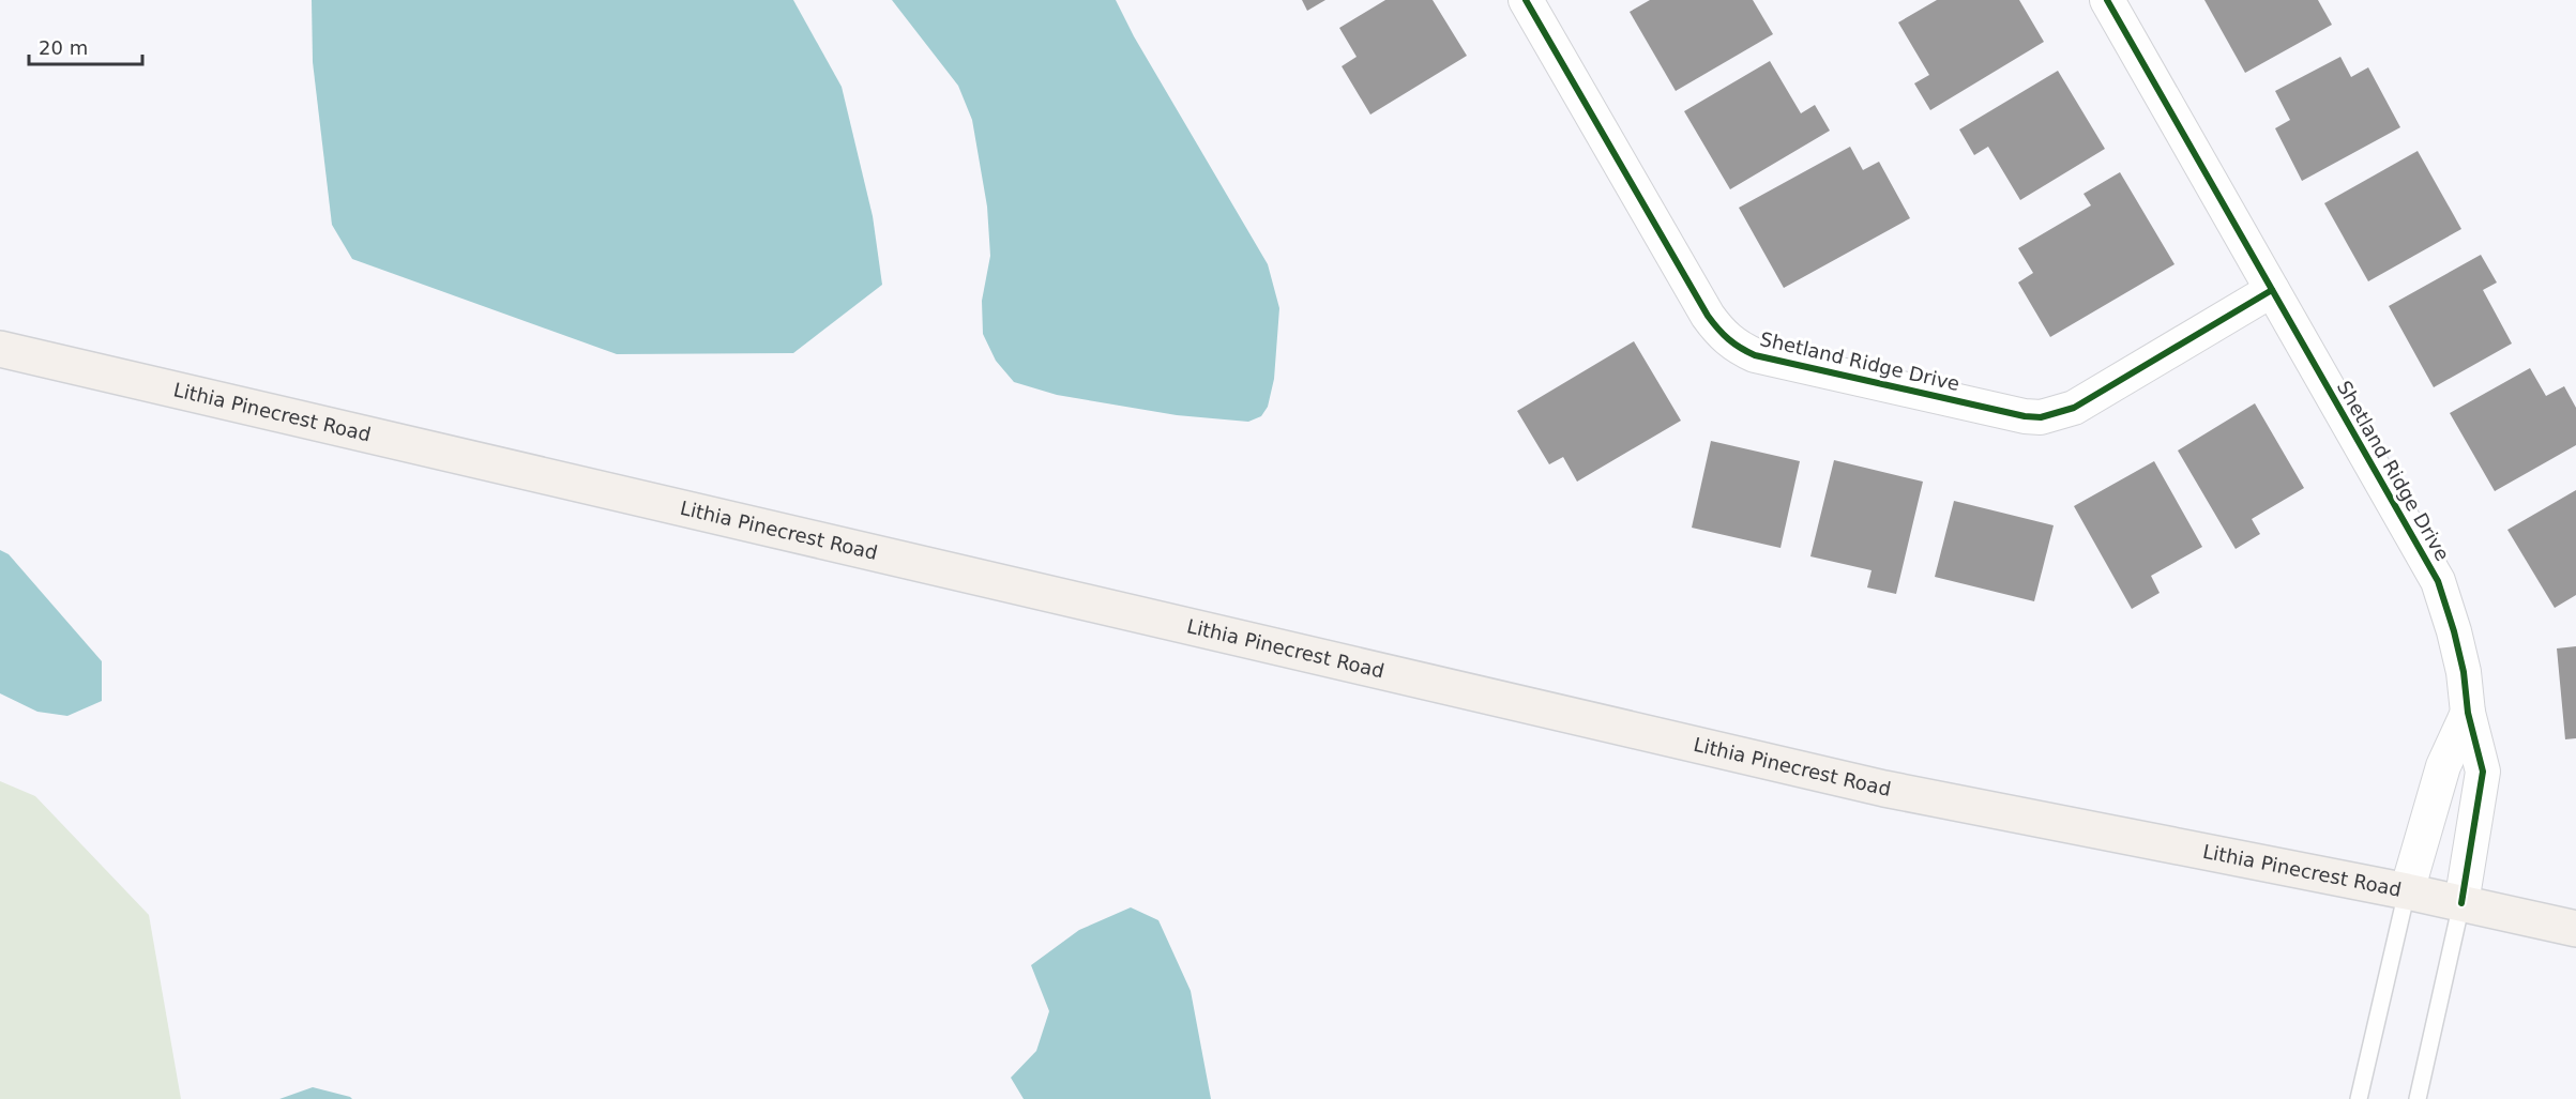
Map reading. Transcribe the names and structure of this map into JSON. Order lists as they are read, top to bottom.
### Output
{
  "streets": {
    "main road": ["Lithia Pinecrest Road"],
    "street": ["Shetland Ridge Drive"]
  },
  "crossings": [
    ["Shetland Ridge Drive", "Lithia Pinecrest Road"]
  ],
  "scale_bar": "20 m"
}
